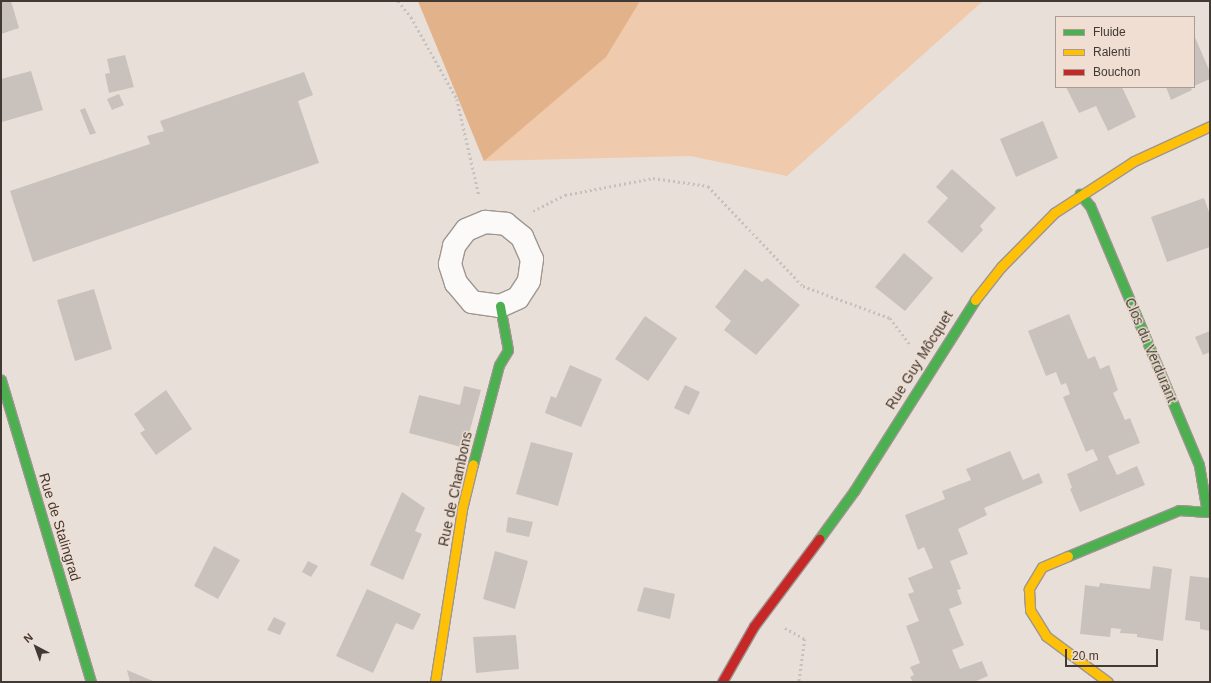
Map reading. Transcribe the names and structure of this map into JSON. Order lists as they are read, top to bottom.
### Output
{
  "streets": {
    "street": [
      "Clos du Verdurant",
      "Rue Guy Môcquet",
      "Rue de Chambons",
      "Rue de Stalingrad"
    ]
  },
  "crossings": [
    ["Clos du Verdurant", "Rue Guy Môcquet"]
  ],
  "legend": ["Fluide", "Ralenti", "Bouchon"],
  "scale_bar": "20 m",
  "north": "top left"
}
